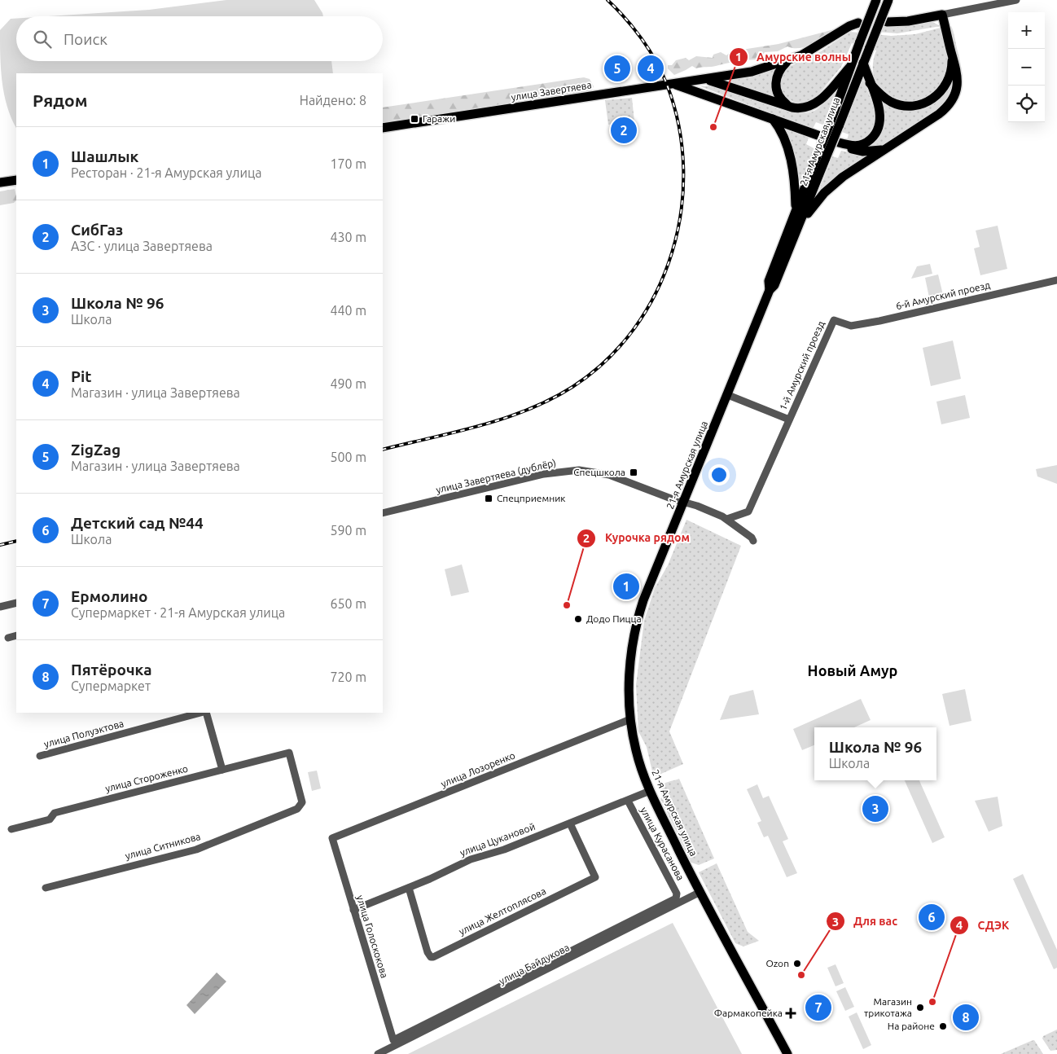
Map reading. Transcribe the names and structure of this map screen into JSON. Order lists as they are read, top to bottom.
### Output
{
  "streets": {
    "main road": ["улица Завертяева", "21-я Амурская улица"],
    "street": [
      "6-й Амурский проезд",
      "1-й Амурский проезд",
      "улица Завертяева (дублёр)",
      "улица Полуэктова",
      "улица Лозоренко",
      "улица Стороженко",
      "улица Цукановой",
      "улица Курасанова",
      "улица Ситникова",
      "улица Желтоплясова",
      "улица Голоскокова",
      "улица Байдукова"
    ]
  },
  "crossings": [
    ["21-я Амурская улица", "1-й Амурский проезд"],
    ["21-я Амурская улица", "улица Завертяева (дублёр)"],
    ["21-я Амурская улица", "улица Лозоренко"],
    ["21-я Амурская улица", "улица Цукановой"],
    ["21-я Амурская улица", "улица Байдукова"],
    ["6-й Амурский проезд", "1-й Амурский проезд"],
    ["1-й Амурский проезд", "улица Завертяева (дублёр)"],
    ["улица Лозоренко", "улица Голоскокова"],
    ["улица Стороженко", "улица Ситникова"],
    ["улица Цукановой", "улица Курасанова"],
    ["улица Цукановой", "улица Желтоплясова"],
    ["улица Цукановой", "улица Голоскокова"],
    ["улица Курасанова", "улица Байдукова"],
    ["улица Голоскокова", "улица Байдукова"]
  ],
  "districts": ["Новый Амур"],
  "places": {
    "transit": ["Гаражи", "Спецшкола", "Спецприемник"],
    "other": [
      "Амурские волны",
      "Курочка рядом",
      "Додо Пицца",
      "Ozon",
      "Для вас",
      "СДЭК",
      "Магазин трикотажа",
      "На районе"
    ],
    "health": ["Фармакопейка"]
  },
  "page": {
    "map_buttons": ["+", "−"],
    "search": "Поиск",
    "pins": [
      "4",
      "5",
      "2",
      "1",
      "3",
      "6",
      "7",
      "8"
    ],
    "heading": ["Рядом", "Найдено: 8"],
    "list": [
      {
        "mark": "1",
        "name": "Шашлык",
        "note": "Ресторан · 21-я Амурская улица",
        "value": "170 m"
      },
      {
        "mark": "2",
        "name": "СибГаз",
        "note": "АЗС · улица Завертяева",
        "value": "430 m"
      },
      {
        "mark": "3",
        "name": "Школа № 96",
        "note": "Школа",
        "value": "440 m"
      },
      {
        "mark": "4",
        "name": "Pit",
        "note": "Магазин · улица Завертяева",
        "value": "490 m"
      },
      {
        "mark": "5",
        "name": "ZigZag",
        "note": "Магазин · улица Завертяева",
        "value": "500 m"
      },
      {
        "mark": "6",
        "name": "Детский сад №44",
        "note": "Школа",
        "value": "590 m"
      },
      {
        "mark": "7",
        "name": "Ермолино",
        "note": "Супермаркет · 21-я Амурская улица",
        "value": "650 m"
      },
      {
        "mark": "8",
        "name": "Пятёрочка",
        "note": "Супермаркет",
        "value": "720 m"
      }
    ],
    "popup": ["Школа № 96", "Школа"]
  }
}
